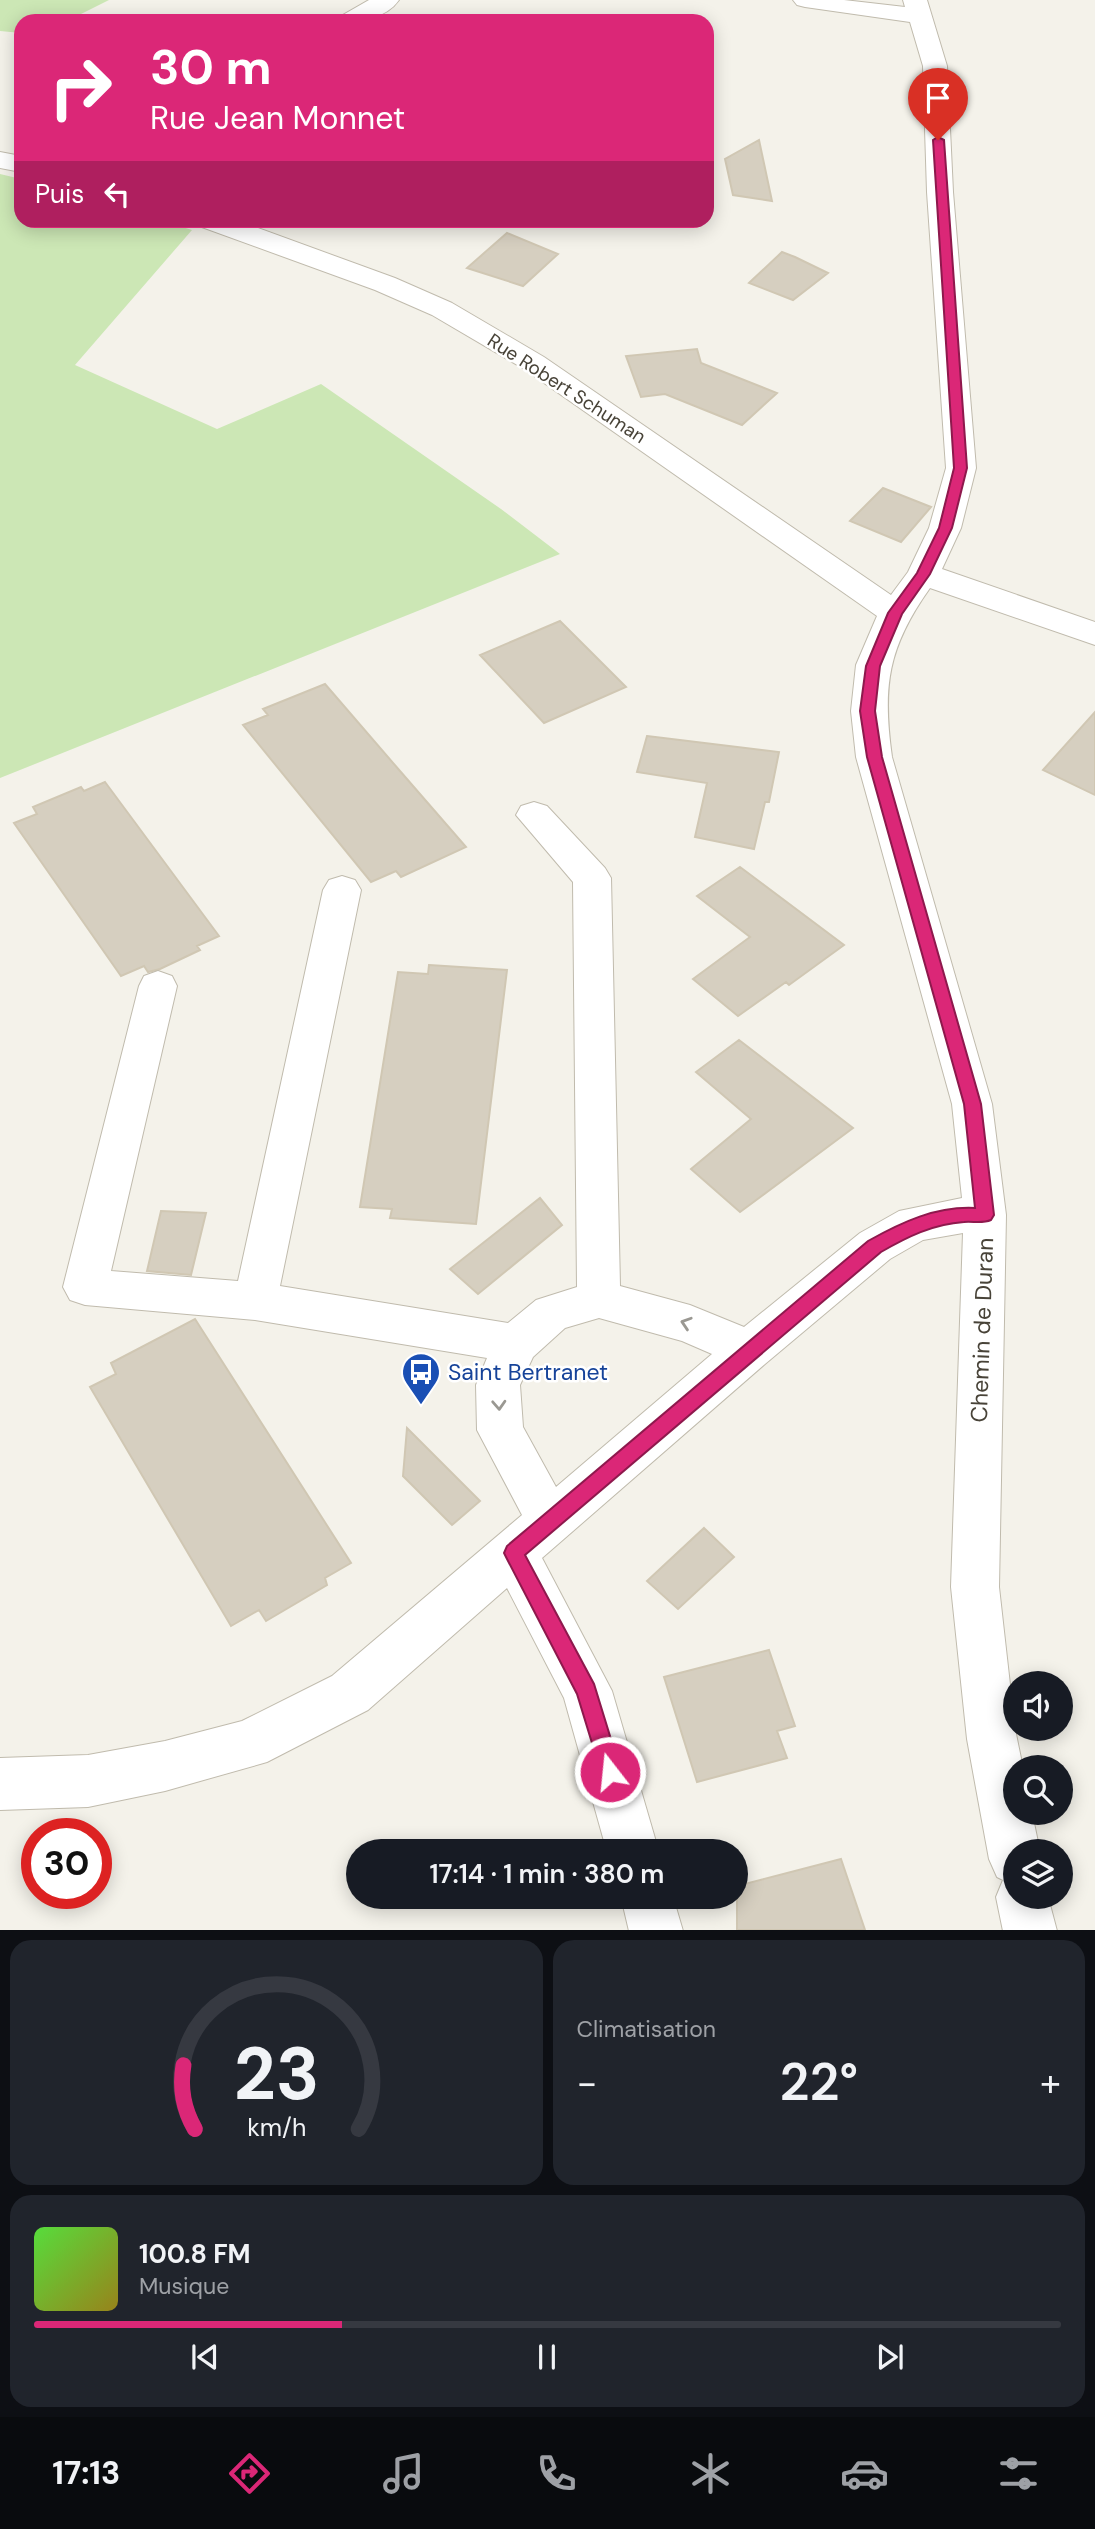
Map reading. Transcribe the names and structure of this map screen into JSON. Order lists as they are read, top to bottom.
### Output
{
  "streets": {
    "street": ["Rue Robert Schuman", "Chemin de Duran"]
  },
  "crossings": [
    ["Rue Robert Schuman", "Chemin de Duran"]
  ],
  "places": {
    "bus stop": ["Saint Bertranet"]
  },
  "page": {
    "turn": ["30 m", "Rue Jean Monnet"],
    "then": "Puis",
    "limit": "30",
    "trip": "17:14 · 1 min · 380 m",
    "tile": "Climatisation",
    "heat": ["−", "22°", "+"],
    "song": ["100.8 FM", "Musique"],
    "tabs": "17:13",
    "gauge": ["23", "km/h"]
  }
}
